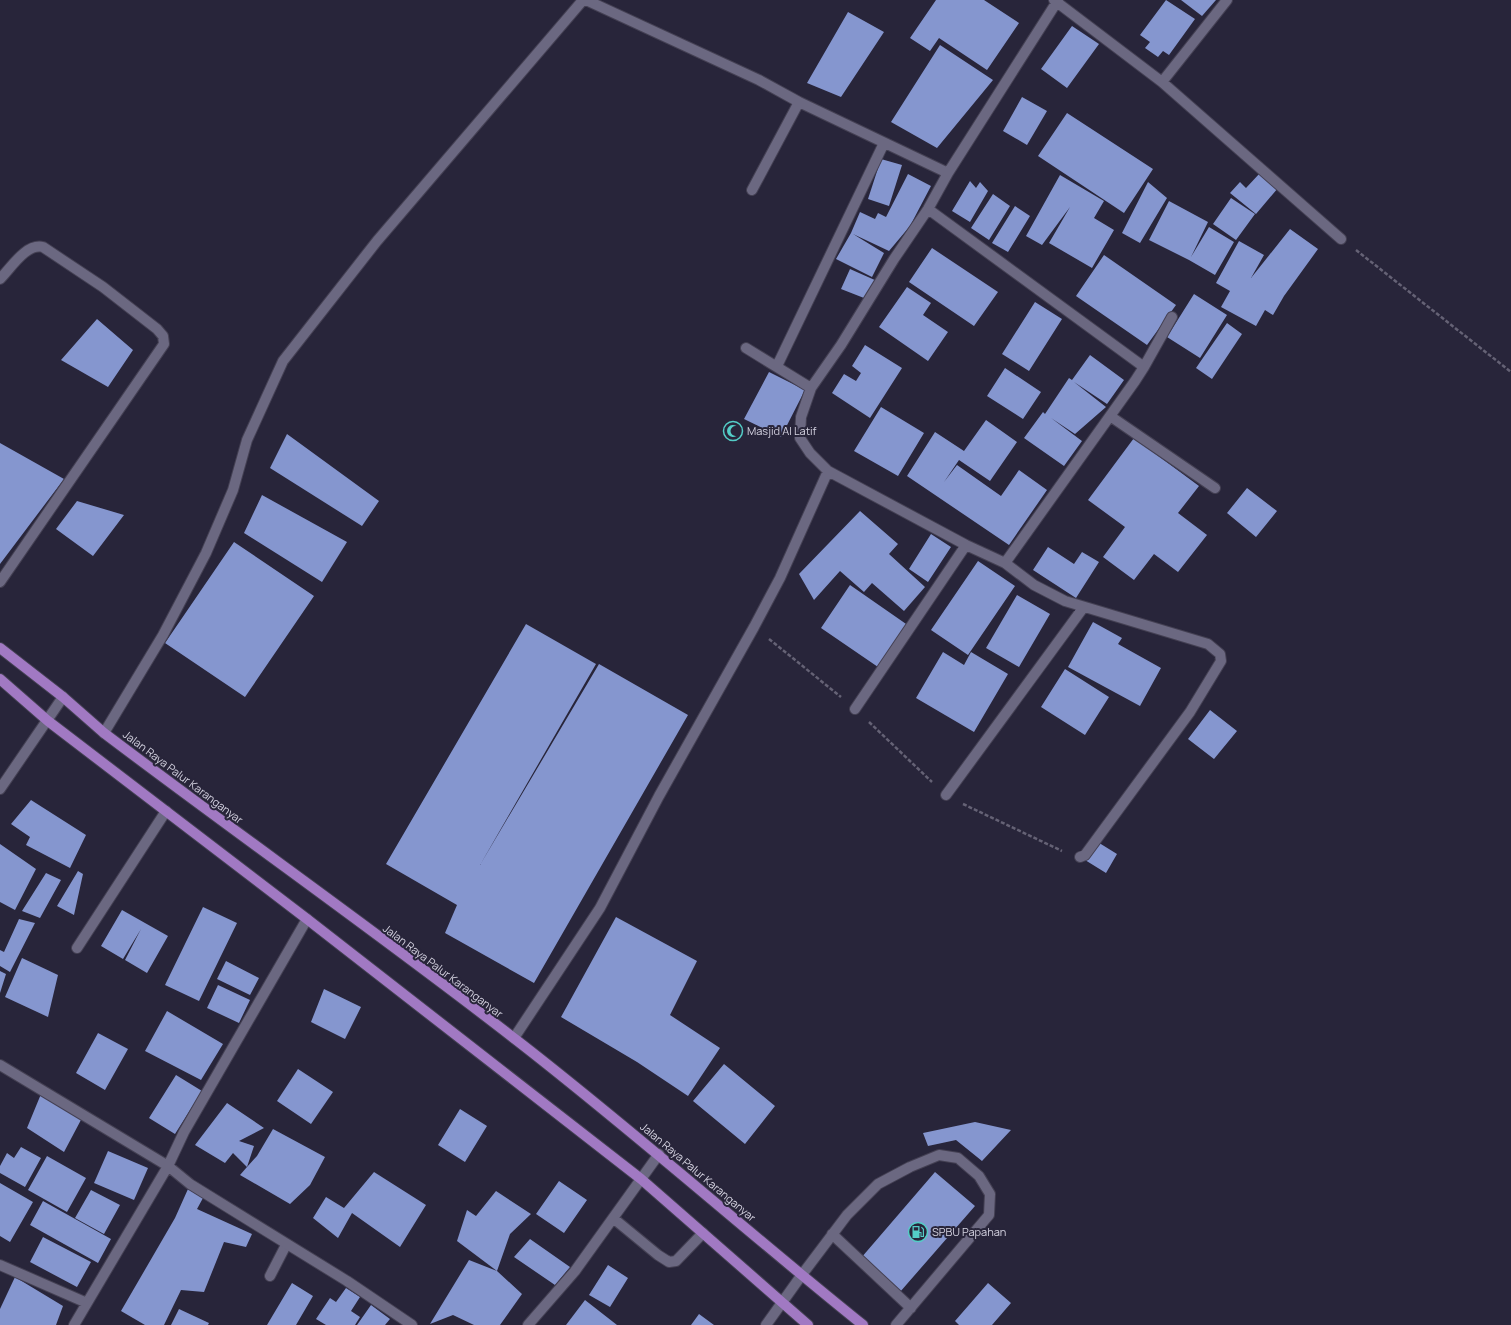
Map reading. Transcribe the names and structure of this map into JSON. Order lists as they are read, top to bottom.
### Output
{
  "streets": {
    "main road": ["Jalan Raya Palur Karanganyar"]
  },
  "places": {
    "mosque": ["Masjid Al Latif"],
    "fuel station": ["SPBU Papahan"]
  }
}
